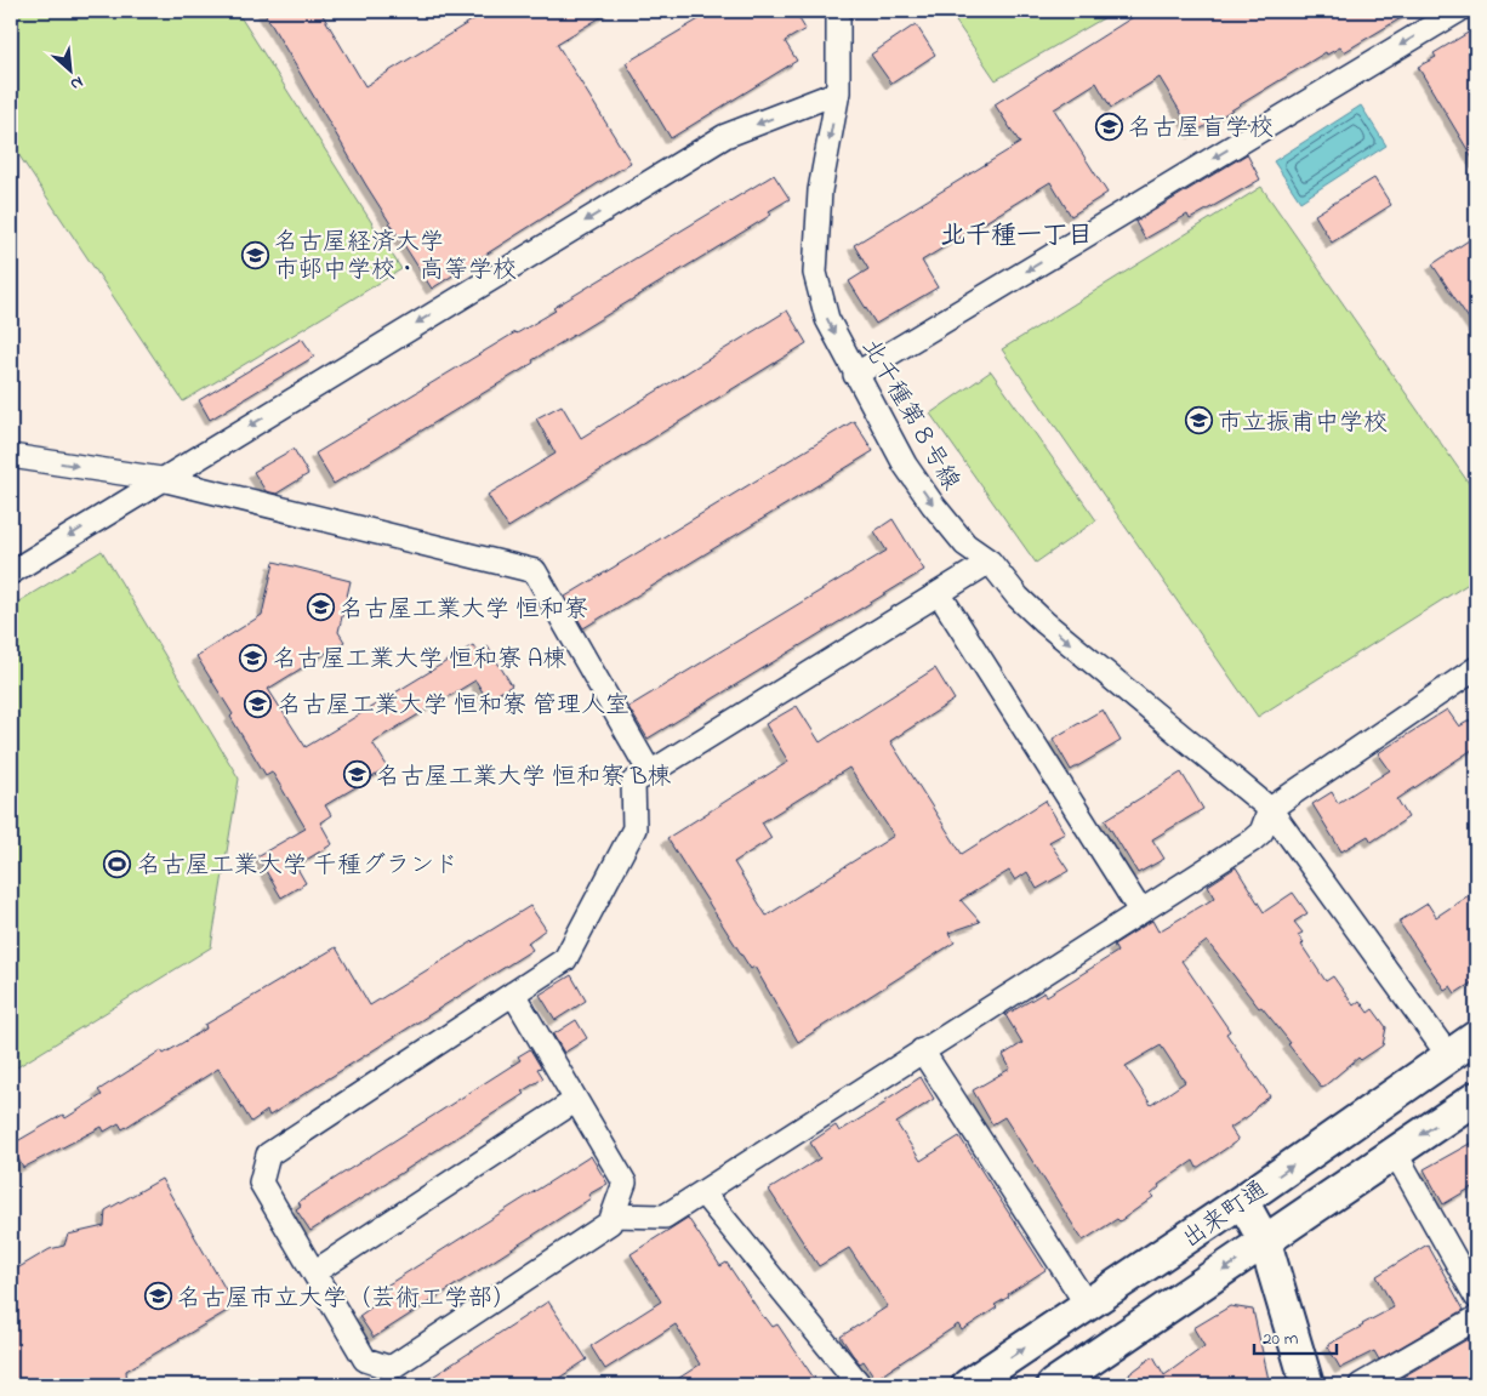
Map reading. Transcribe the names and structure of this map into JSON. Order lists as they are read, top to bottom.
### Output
{
  "streets": {
    "main road": ["出来町通"],
    "street": ["北千種第８号線"]
  },
  "crossings": [
    ["北千種第８号線", "出来町通"]
  ],
  "districts": ["北千種一丁目"],
  "places": {
    "school or university": [
      "名古屋盲学校",
      "名古屋経済大学 市邨中学校・高等学校",
      "市立振甫中学校",
      "名古屋工業大学 恒和寮",
      "名古屋工業大学 恒和寮 A棟",
      "名古屋工業大学 恒和寮 管理人室",
      "名古屋工業大学 恒和寮 B棟",
      "名古屋市立大学（芸術工学部）"
    ],
    "sports": ["名古屋工業大学 千種グランド"]
  },
  "scale_bar": "20 m",
  "north": "bottom right"
}
